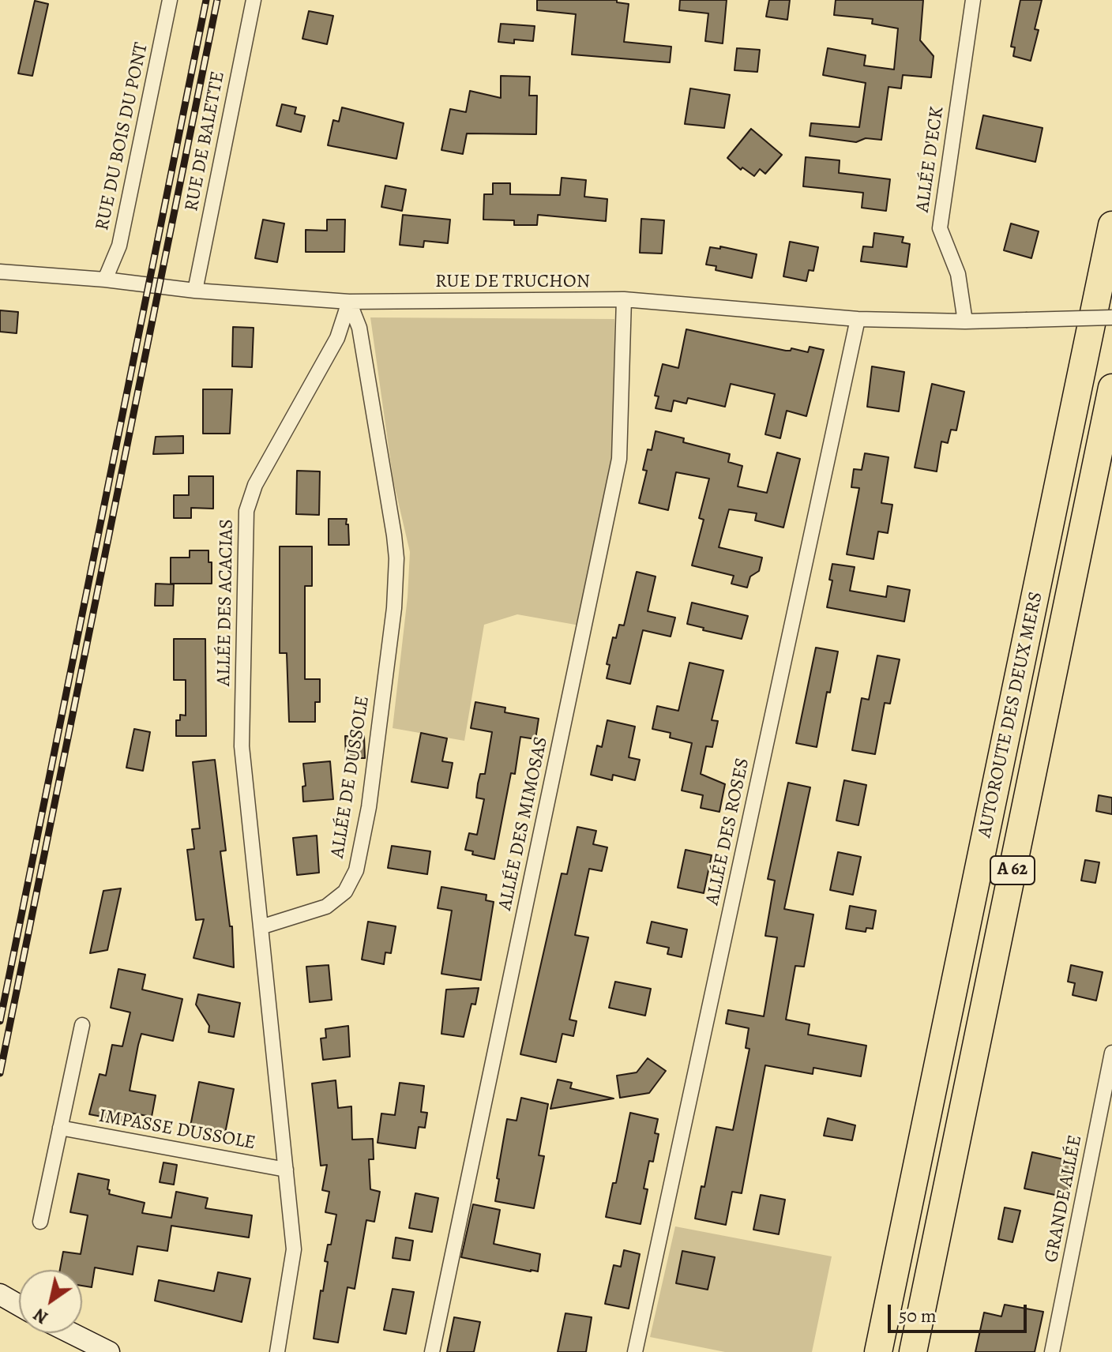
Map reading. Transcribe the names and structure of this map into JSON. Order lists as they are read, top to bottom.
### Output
{
  "streets": {
    "highway": ["AUTOROUTE DES DEUX MERS", "A 62"],
    "street": [
      "RUE DU BOIS DU PONT",
      "RUE DE BALETTE",
      "ALLÉE D'ECK",
      "RUE DE TRUCHON",
      "ALLÉE DES ACACIAS",
      "ALLÉE DE DUSSOLE",
      "ALLÉE DES MIMOSAS",
      "ALLÉE DES ROSES",
      "IMPASSE DUSSOLE",
      "GRANDE ALLÉE"
    ]
  },
  "crossings": [
    ["RUE DU BOIS DU PONT", "RUE DE TRUCHON"],
    ["RUE DE BALETTE", "RUE DE TRUCHON"],
    ["ALLÉE D'ECK", "RUE DE TRUCHON"],
    ["RUE DE TRUCHON", "ALLÉE DES ACACIAS"],
    ["RUE DE TRUCHON", "ALLÉE DE DUSSOLE"],
    ["RUE DE TRUCHON", "ALLÉE DES MIMOSAS"],
    ["RUE DE TRUCHON", "ALLÉE DES ROSES"],
    ["ALLÉE DES ACACIAS", "ALLÉE DE DUSSOLE"]
  ],
  "scale_bar": "50 m",
  "north": "bottom left"
}
